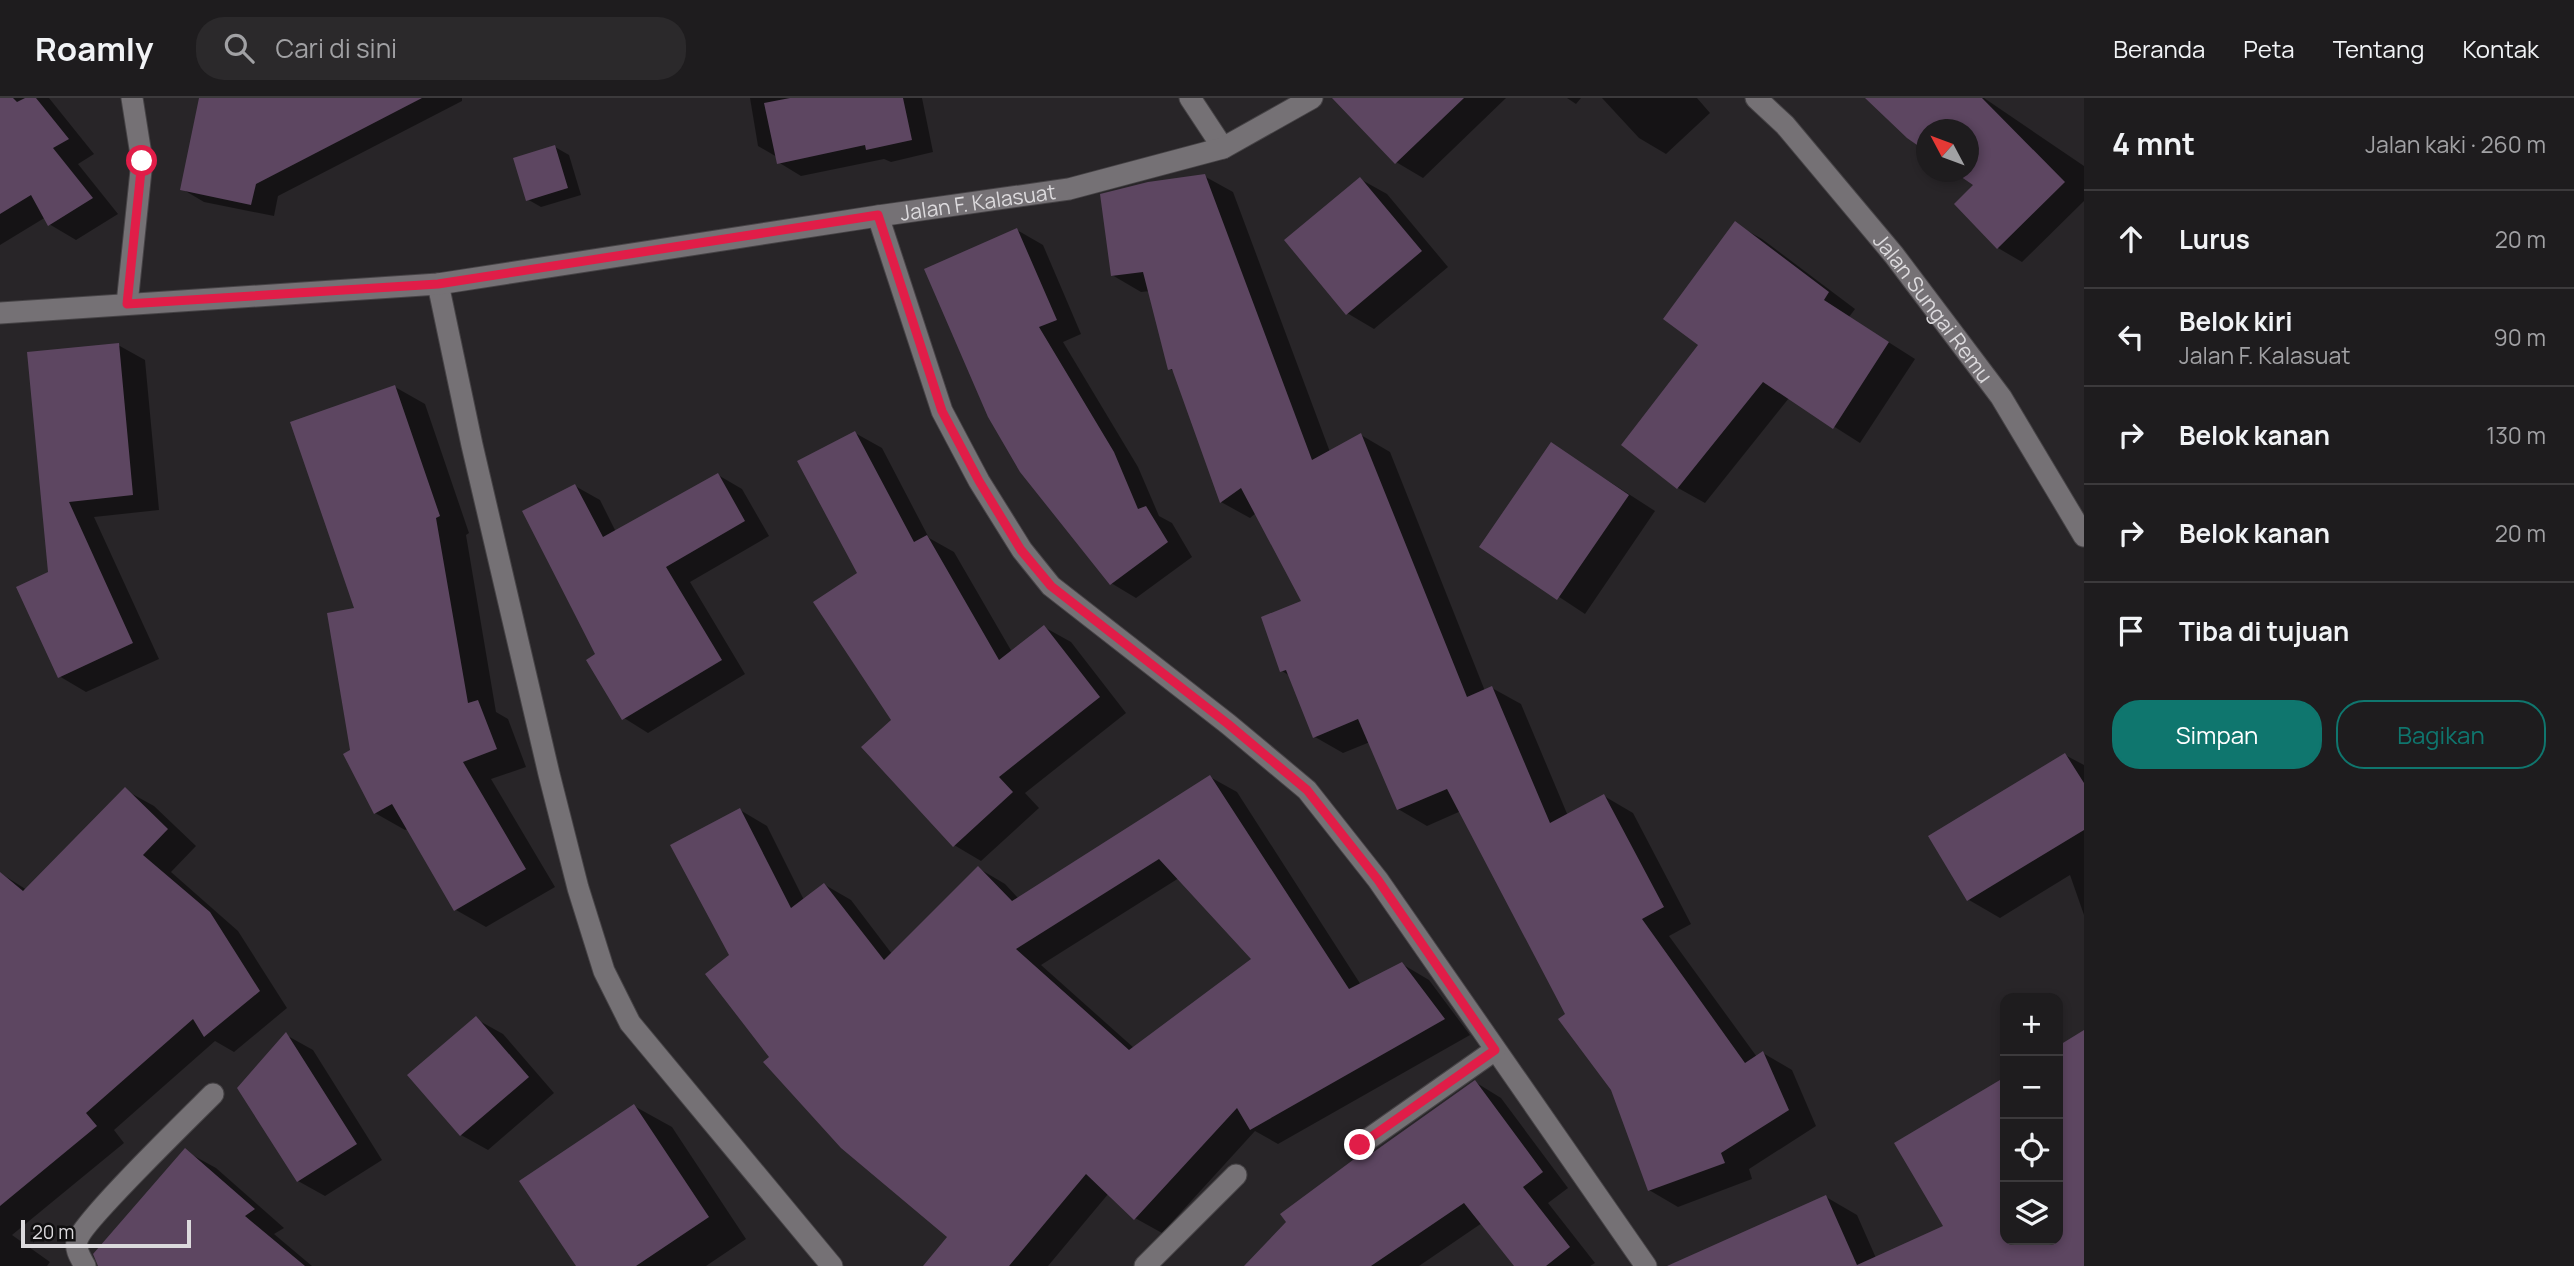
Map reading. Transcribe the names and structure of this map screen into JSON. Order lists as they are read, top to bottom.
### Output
{
  "streets": {
    "street": ["Jalan F. Kalasuat", "Jalan Sungai Remu"]
  },
  "scale_bar": "20 m",
  "north": "top left",
  "page": {
    "header": "Roamly",
    "search": "Cari di sini",
    "nav": [
      "Beranda",
      "Peta",
      "Tentang",
      "Kontak"
    ],
    "heading": ["4 mnt", "Jalan kaki · 260 m"],
    "list": [
      ["Lurus", "20 m"],
      ["Belok kiri", "Jalan F. Kalasuat", "90 m"],
      ["Belok kanan", "130 m"],
      ["Belok kanan", "20 m"],
      "Tiba di tujuan"
    ],
    "buttons": ["Simpan", "Bagikan"],
    "map_buttons": ["+", "−"],
    "scale": "20 m"
  }
}
